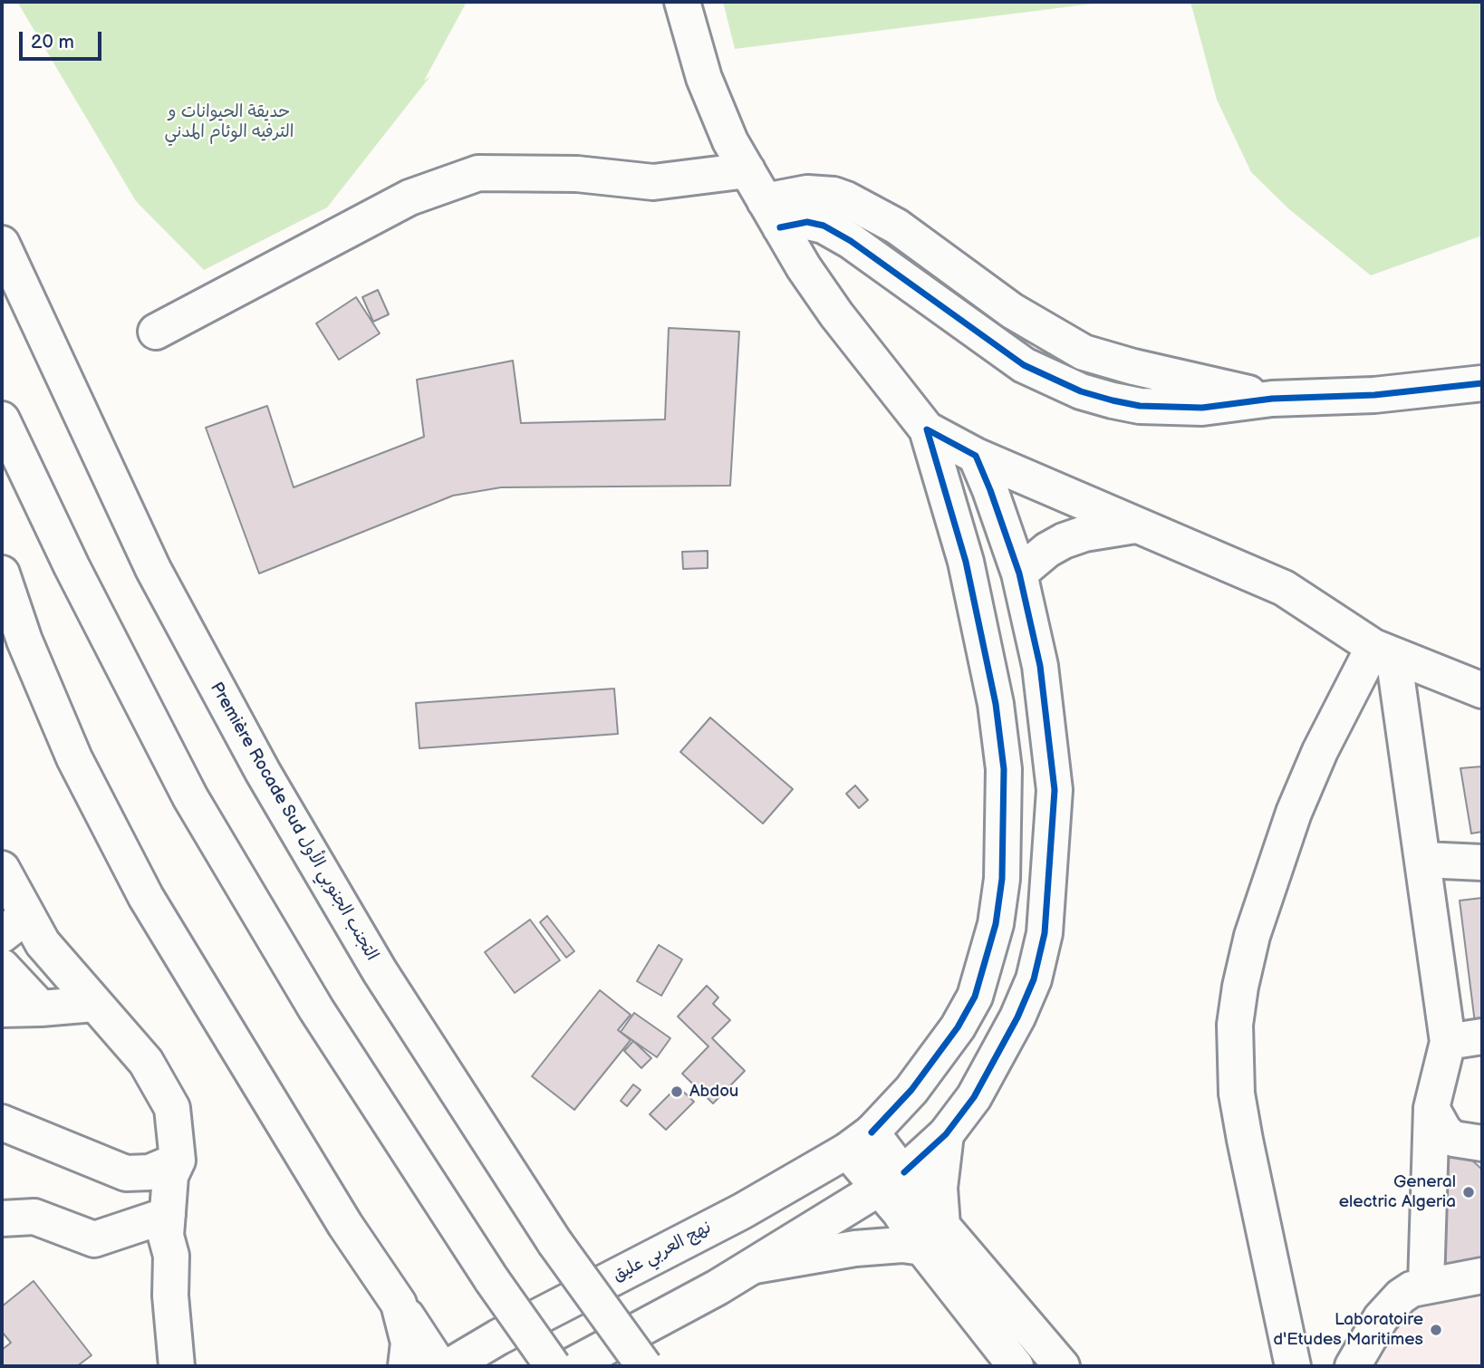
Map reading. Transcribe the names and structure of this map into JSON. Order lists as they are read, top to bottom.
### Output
{
  "streets": {
    "main road": ["Première Rocade Sud التجنب الجنوبي الأول", "نهج العربي عليق"]
  },
  "parks": ["حديقة الحيوانات و الترفيه الوئام المدني"],
  "places": ["Abdou", "General electric Algeria", "Laboratoire d'Etudes Maritimes"],
  "scale_bar": "20 m"
}
